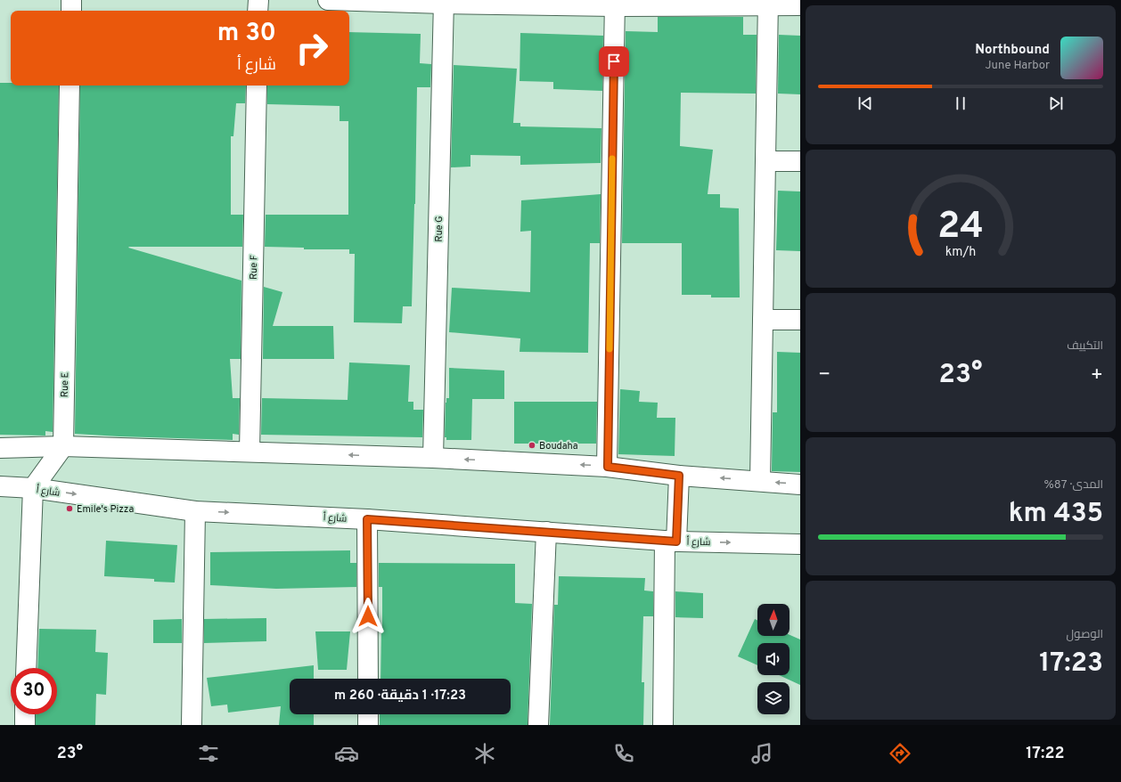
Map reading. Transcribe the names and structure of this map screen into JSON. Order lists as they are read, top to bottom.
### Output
{
  "streets": {
    "street": [
      "Rue G",
      "Rue F",
      "Rue E",
      "شارع أ"
    ]
  },
  "places": ["Boudaha", "Emile's Pizza"],
  "north": "top",
  "page": {
    "turn": ["30 m", "شارع أ"],
    "song": ["Northbound", "June Harbor"],
    "tile": [
      "التكييف",
      ["المدى · 87%", "435 km"],
      ["الوصول", "17:23"]
    ],
    "heat": ["−", "23°", "+"],
    "limit": "30",
    "trip": "17:23 · 1 دقيقة · 260 m",
    "tabs": ["17:22", "23°"],
    "gauge": ["24", "km/h"]
  }
}
